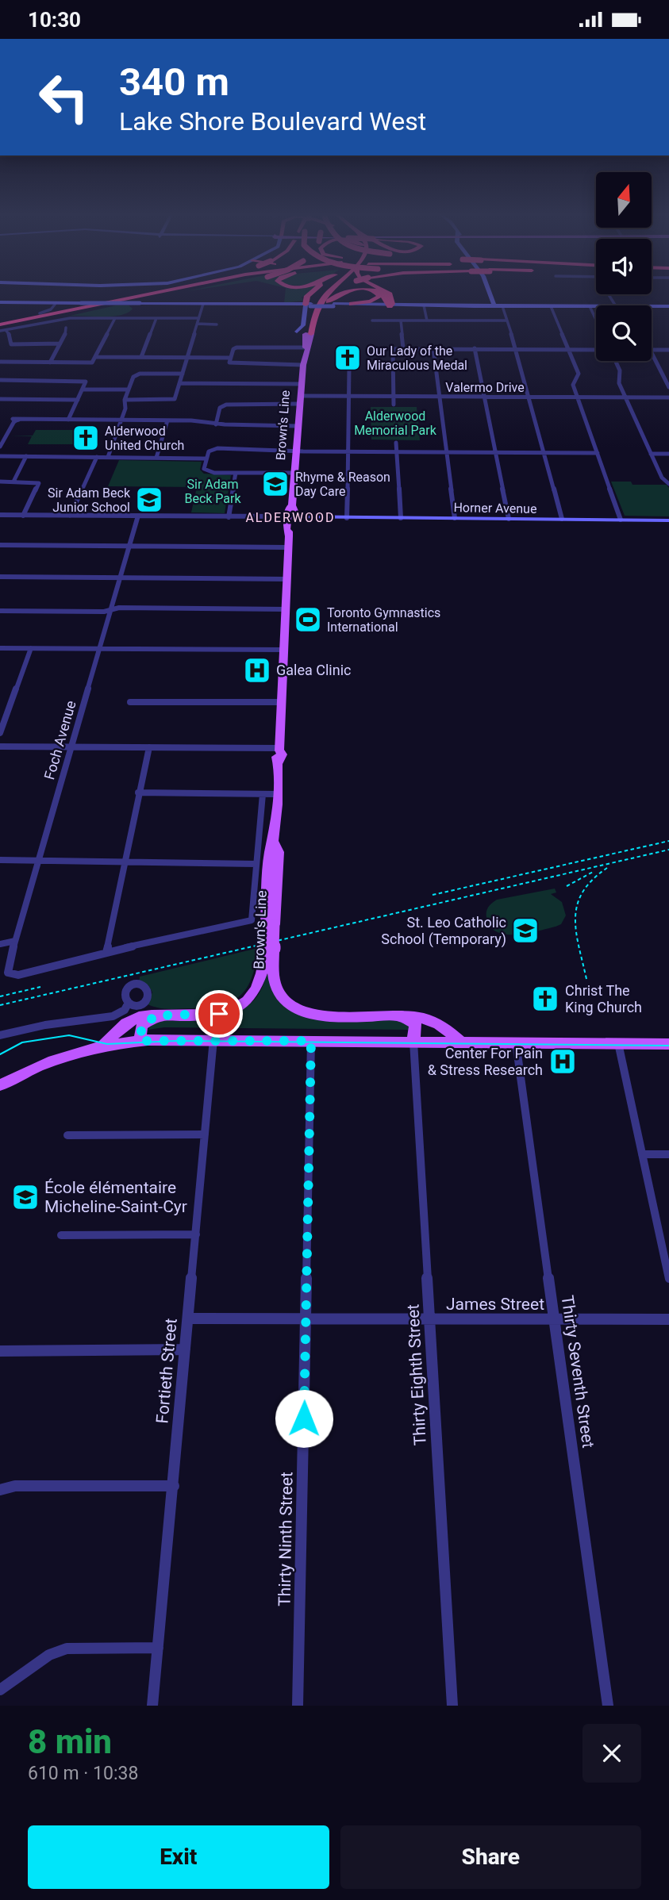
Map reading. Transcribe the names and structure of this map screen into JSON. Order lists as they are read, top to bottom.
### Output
{
  "streets": {
    "main road": ["Brown's Line", "Horner Avenue"],
    "street": [
      "Valermo Drive",
      "Foch Avenue",
      "James Street",
      "Fortieth Street",
      "Thirty Seventh Street",
      "Thirty Eighth Street",
      "Thirty Ninth Street"
    ]
  },
  "crossings": [
    ["Valermo Drive", "Brown's Line"],
    ["Brown's Line", "Horner Avenue"],
    ["Horner Avenue", "Foch Avenue"],
    ["James Street", "Fortieth Street"],
    ["James Street", "Thirty Seventh Street"],
    ["James Street", "Thirty Eighth Street"],
    ["James Street", "Thirty Ninth Street"]
  ],
  "districts": ["ALDERWOOD"],
  "parks": ["Alderwood Memorial Park", "Sir Adam Beck Park"],
  "places": {
    "church": ["Our Lady of the Miraculous Medal", "Alderwood United Church", "Christ The King Church"],
    "school or university": [
      "Rhyme & Reason Day Care",
      "Sir Adam Beck Junior School",
      "St. Leo Catholic School (Temporary)",
      "École élémentaire Micheline-Saint-Cyr"
    ],
    "sports": ["Toronto Gymnastics International"],
    "hospital": ["Galea Clinic", "Center For Pain & Stress Research"]
  },
  "north": "top",
  "page": {
    "status": "10:30",
    "turn": ["340 m", "Lake Shore Boulevard West"],
    "heading": ["8 min", "610 m · 10:38"],
    "buttons": ["Exit", "Share"]
  }
}
